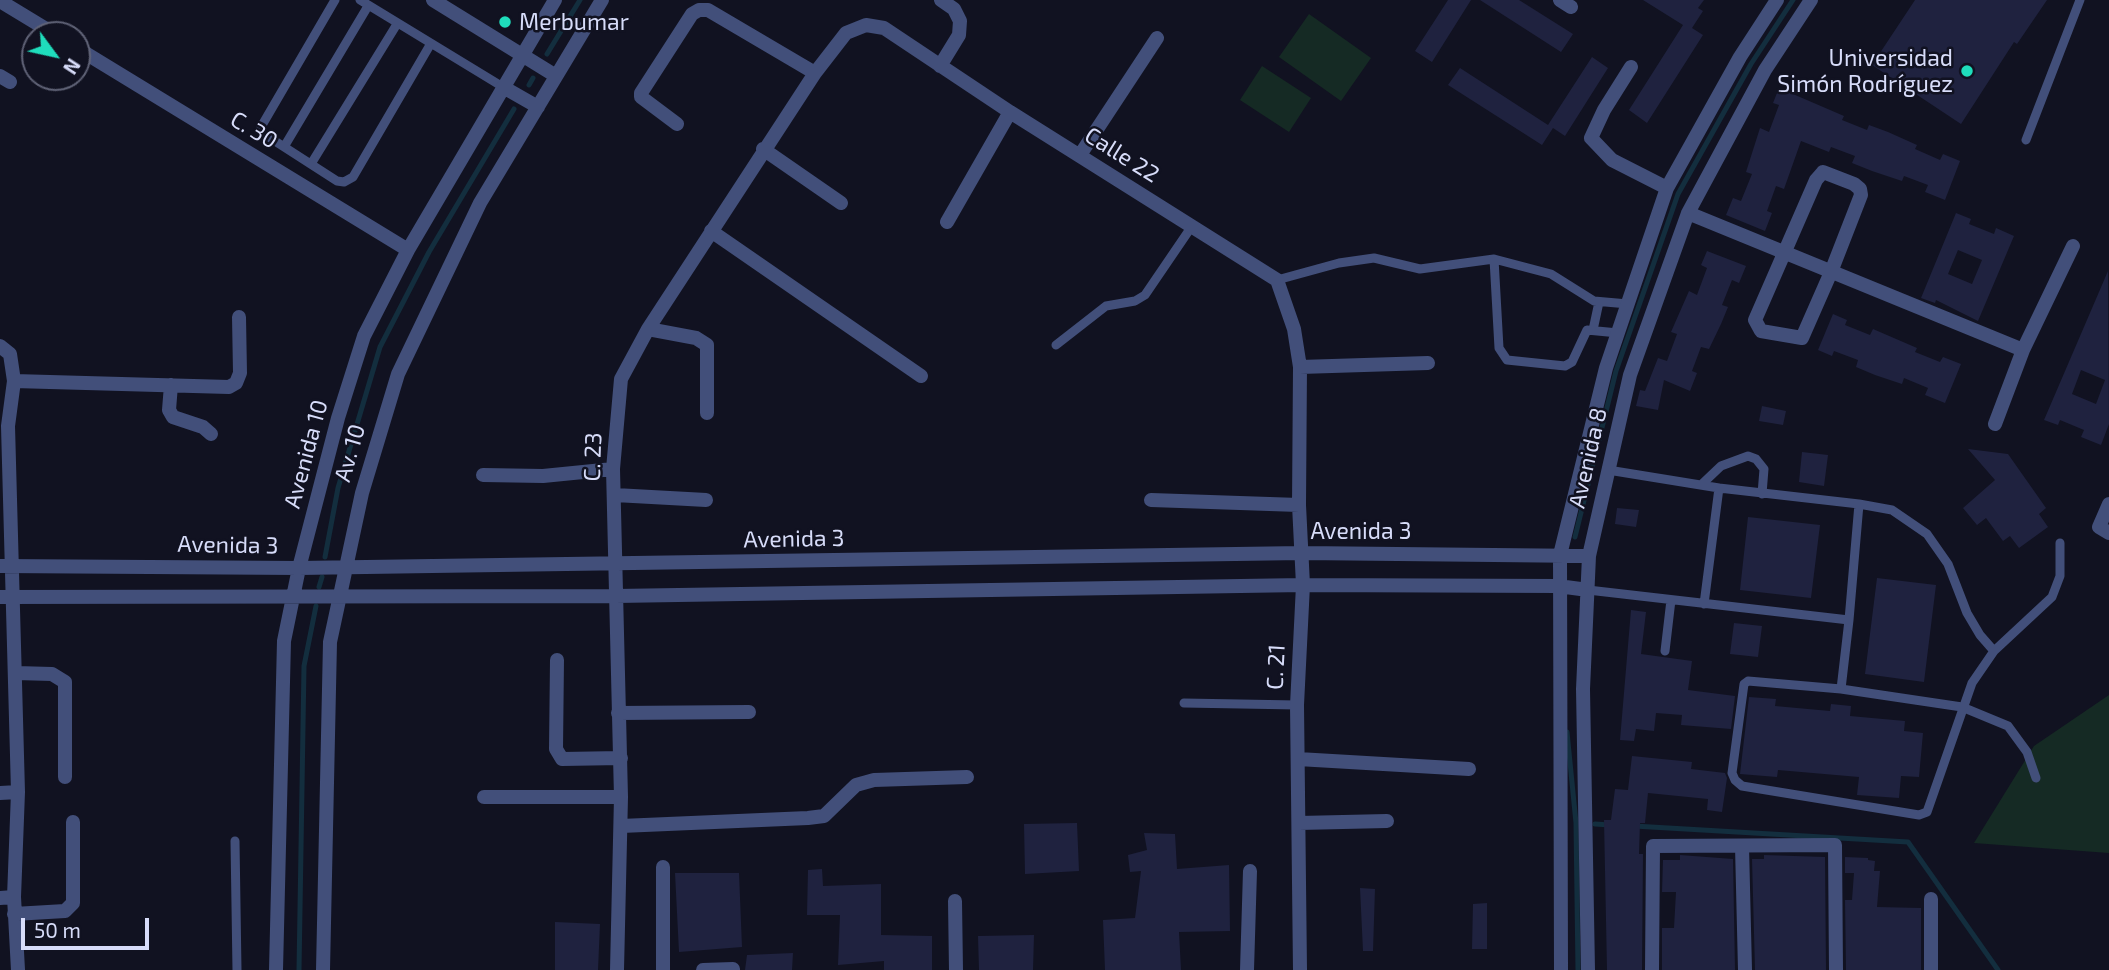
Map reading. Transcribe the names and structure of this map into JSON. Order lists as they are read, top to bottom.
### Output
{
  "streets": {
    "street": [
      "C. 30",
      "Calle 22",
      "Av. 10",
      "Avenida 10",
      "C. 23",
      "Avenida 8",
      "Avenida 3",
      "C. 21"
    ]
  },
  "crossings": [
    ["C. 30", "Avenida 10"],
    ["Calle 22", "C. 23"],
    ["Av. 10", "Avenida 3"],
    ["Avenida 10", "Avenida 3"],
    ["C. 23", "Avenida 3"],
    ["Avenida 8", "Avenida 3"],
    ["Avenida 3", "C. 21"]
  ],
  "places": ["Merbumar", "Universidad Simón Rodríguez"],
  "scale_bar": "50 m",
  "north": "bottom right"
}
